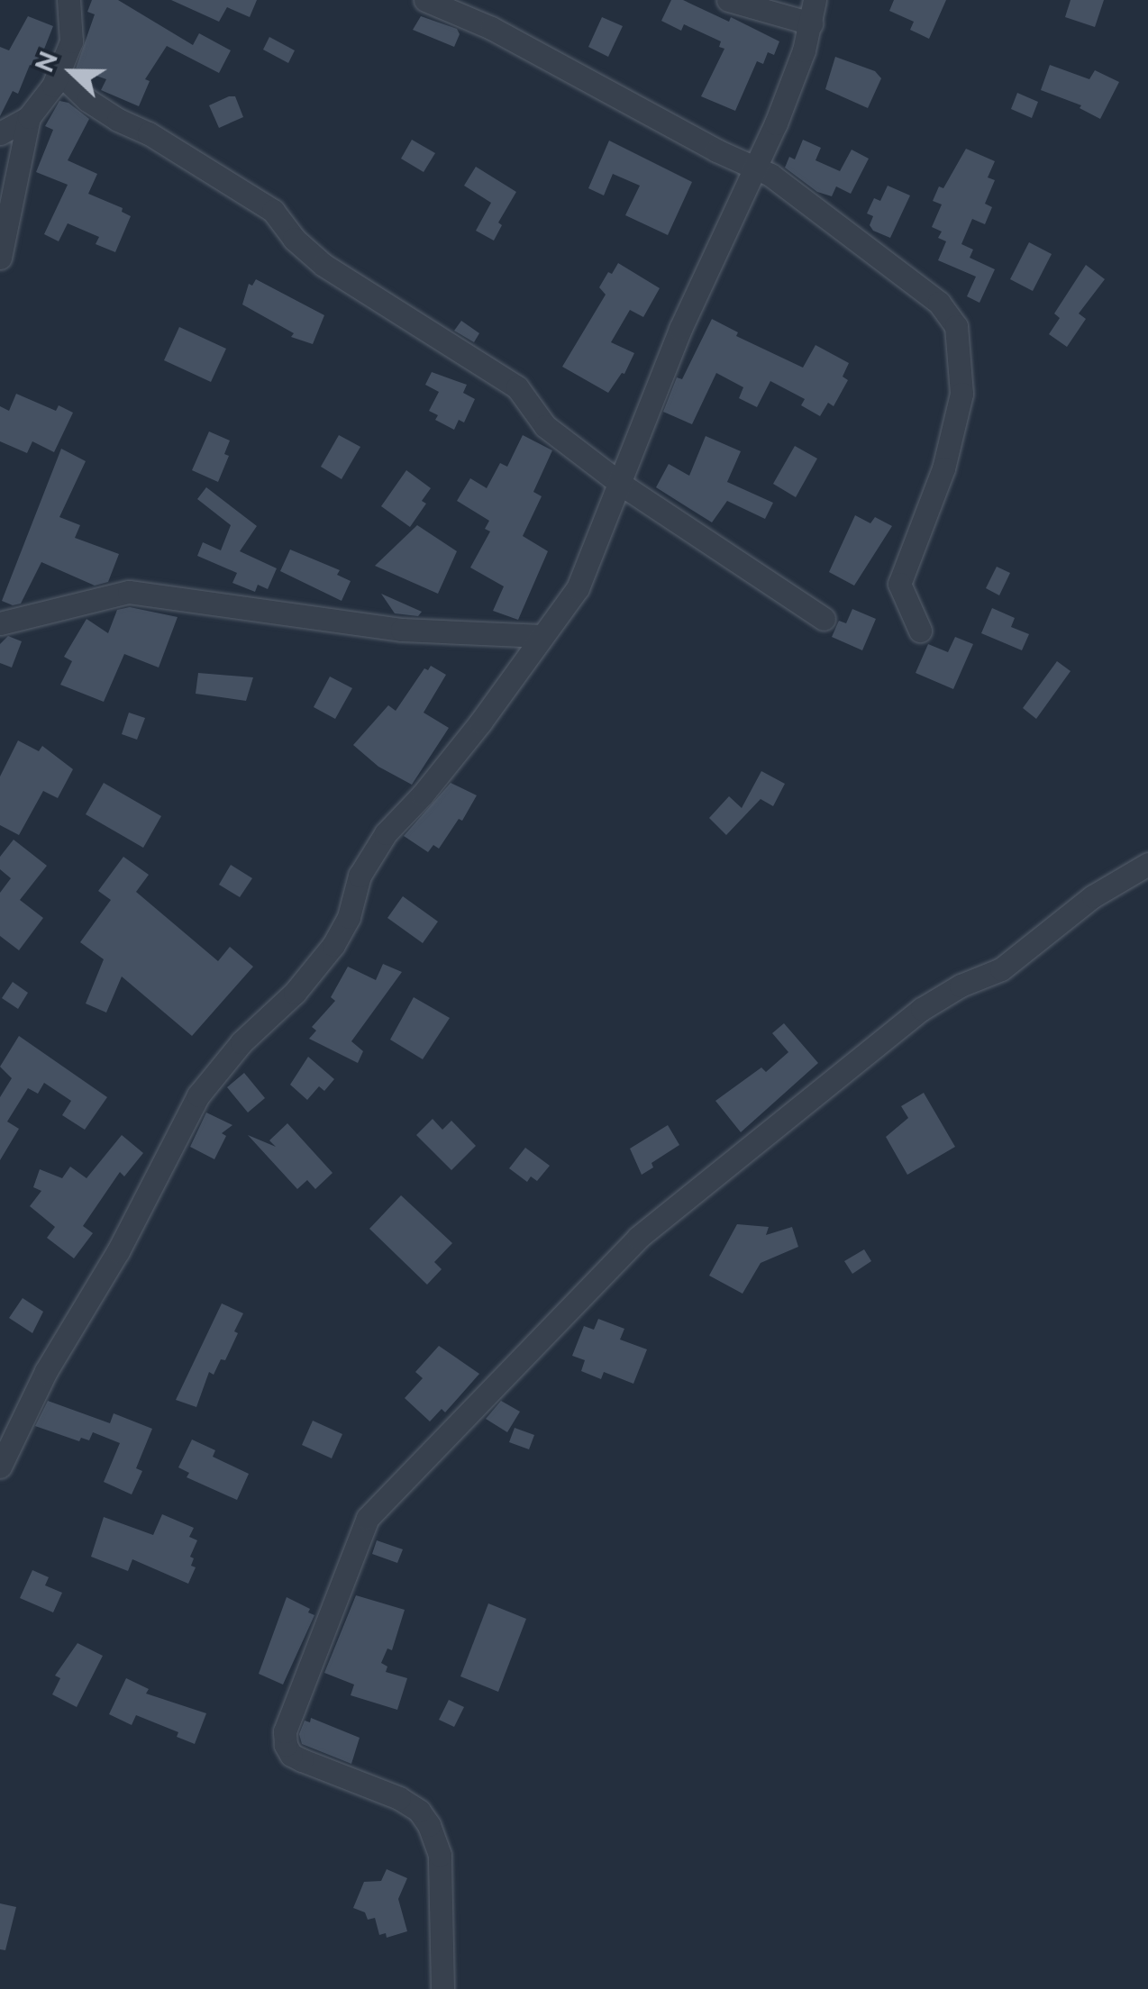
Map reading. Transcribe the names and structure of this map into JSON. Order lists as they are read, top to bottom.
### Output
{
  "north": "left"
}
